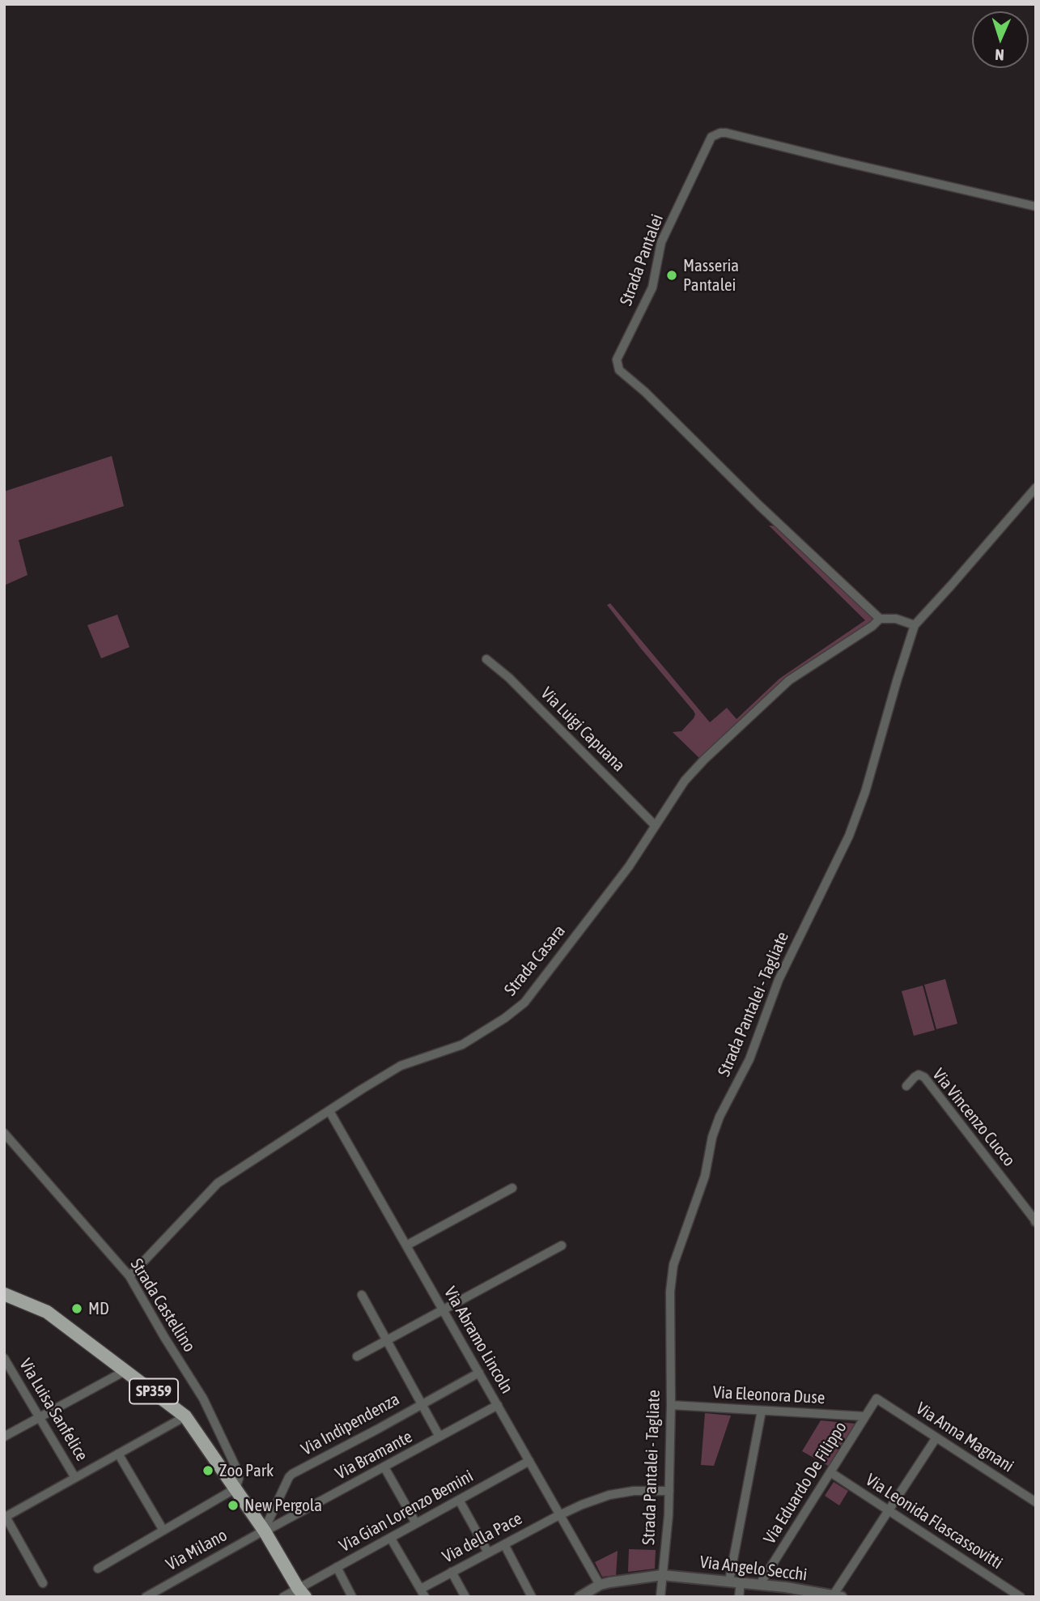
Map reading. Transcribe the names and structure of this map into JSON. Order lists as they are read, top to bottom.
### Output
{
  "streets": {
    "main road": ["SP359"],
    "street": [
      "Strada Pantalei",
      "Via Luigi Capuana",
      "Strada Casara",
      "Strada Pantalei - Tagliate",
      "Via Vincenzo Cuoco",
      "Strada Castellino",
      "Via Abramo Lincoln",
      "Via Eleonora Duse",
      "Via Luisa Sanfelice",
      "Via Indipendenza",
      "Via Anna Magnani",
      "Via Bramante",
      "Via Eduardo De Filippo",
      "Via Gian Lorenzo Bemini",
      "Via Leonida Flascassovitti",
      "Via della Pace",
      "Via Milano",
      "Via Angelo Secchi"
    ]
  },
  "crossings": [
    ["Strada Pantalei", "Strada Casara"],
    ["Via Luigi Capuana", "Strada Casara"],
    ["Strada Casara", "Strada Castellino"],
    ["Strada Casara", "Via Abramo Lincoln"],
    ["Strada Pantalei - Tagliate", "Via Eleonora Duse"],
    ["Strada Pantalei - Tagliate", "Via della Pace"],
    ["Strada Pantalei - Tagliate", "Via Angelo Secchi"],
    ["Strada Castellino", "SP359"],
    ["Via Abramo Lincoln", "Via Indipendenza"],
    ["Via Abramo Lincoln", "Via Bramante"],
    ["Via Abramo Lincoln", "Via Gian Lorenzo Bemini"],
    ["Via Abramo Lincoln", "Via della Pace"],
    ["Via Abramo Lincoln", "Via Angelo Secchi"],
    ["SP359", "Via Indipendenza"],
    ["SP359", "Via Bramante"],
    ["SP359", "Via Gian Lorenzo Bemini"],
    ["SP359", "Via Milano"],
    ["Via Eleonora Duse", "Via Eduardo De Filippo"],
    ["Via Indipendenza", "Via Bramante"],
    ["Via Indipendenza", "Via Milano"],
    ["Via Anna Magnani", "Via Eduardo De Filippo"],
    ["Via Bramante", "Via Milano"],
    ["Via Eduardo De Filippo", "Via Leonida Flascassovitti"],
    ["Via Eduardo De Filippo", "Via Angelo Secchi"]
  ],
  "places": [
    "Masseria Pantalei",
    "MD",
    "Zoo Park",
    "New Pergola"
  ],
  "north": "bottom"
}
